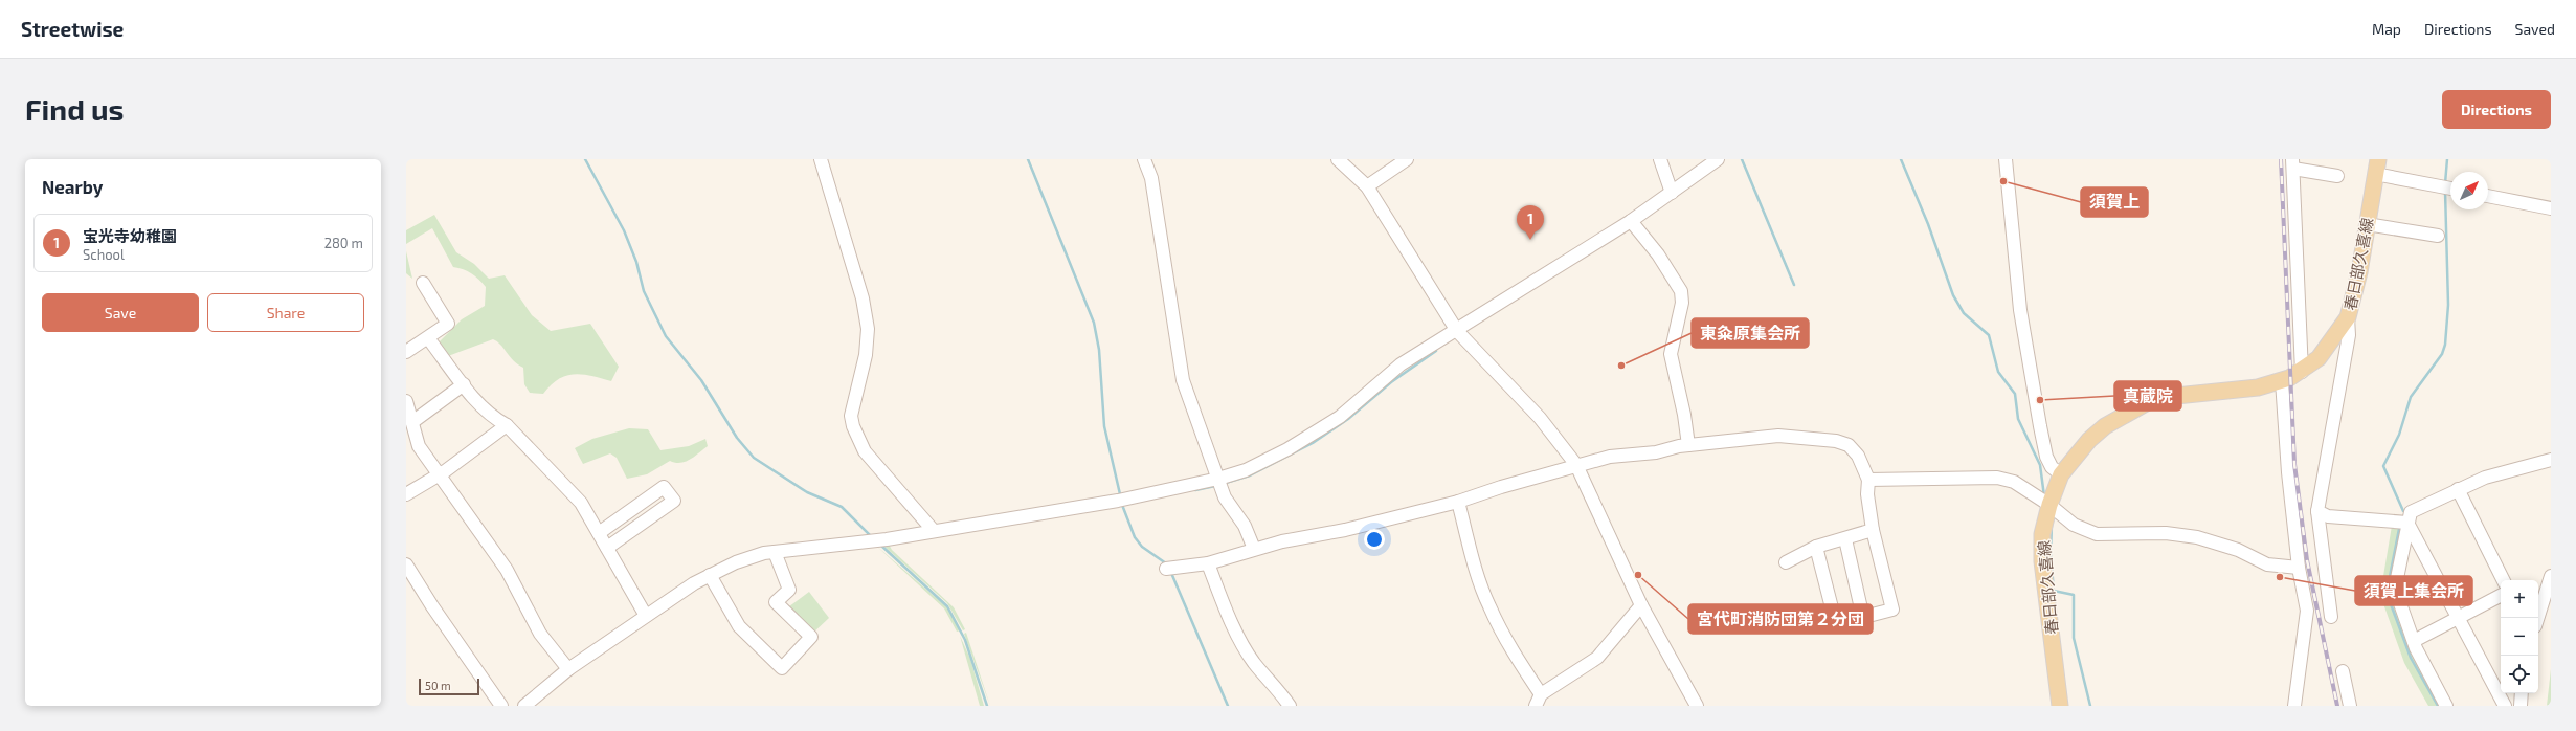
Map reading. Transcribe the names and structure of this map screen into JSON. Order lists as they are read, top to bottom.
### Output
{
  "streets": {
    "main road": ["春日部久喜線"]
  },
  "places": [
    "須賀上",
    "東粂原集会所",
    "真蔵院",
    "宮代町消防団第２分団",
    "須賀上集会所"
  ],
  "scale_bar": "50 m",
  "north": "top right",
  "page": {
    "header": "Streetwise",
    "nav": ["Map", "Directions", "Saved"],
    "buttons": [
      "Directions",
      ["Save", "Share"]
    ],
    "title": "Find us",
    "heading": "Nearby",
    "pins": "1",
    "list": [
      {
        "mark": "1",
        "name": "宝光寺幼稚園",
        "note": "School",
        "value": "280 m"
      }
    ],
    "map_buttons": ["+", "−"],
    "scale": "50 m"
  }
}
